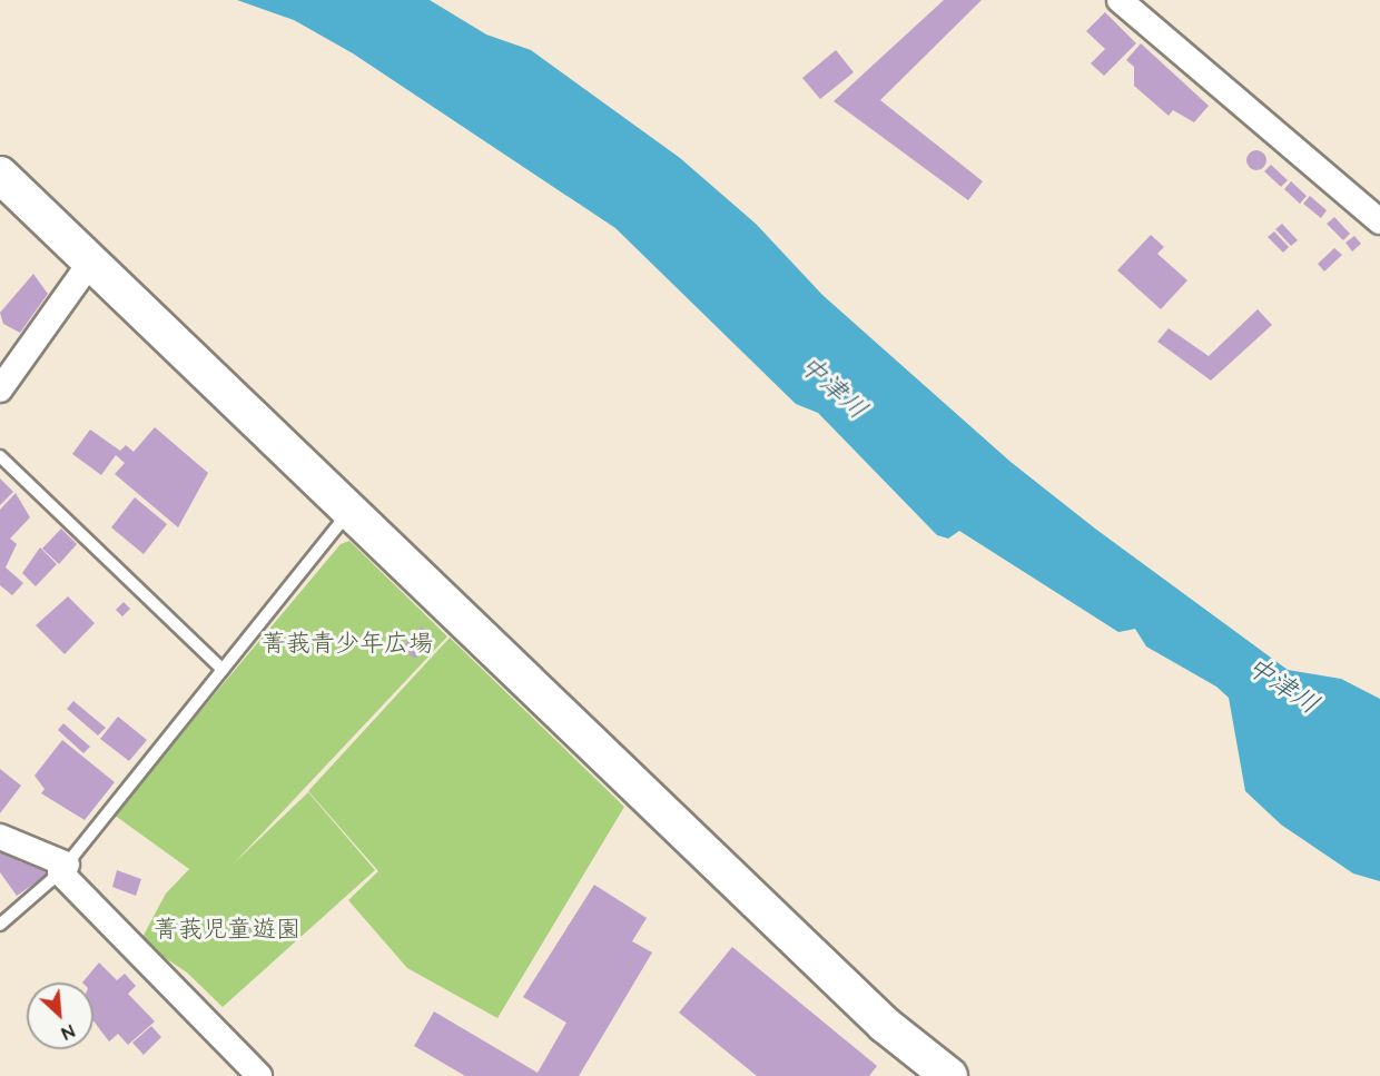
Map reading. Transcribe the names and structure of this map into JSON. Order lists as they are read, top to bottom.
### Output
{
  "water": ["中津川"],
  "parks": ["菁莪青少年広場", "菁莪児童遊園"],
  "north": "bottom right"
}
